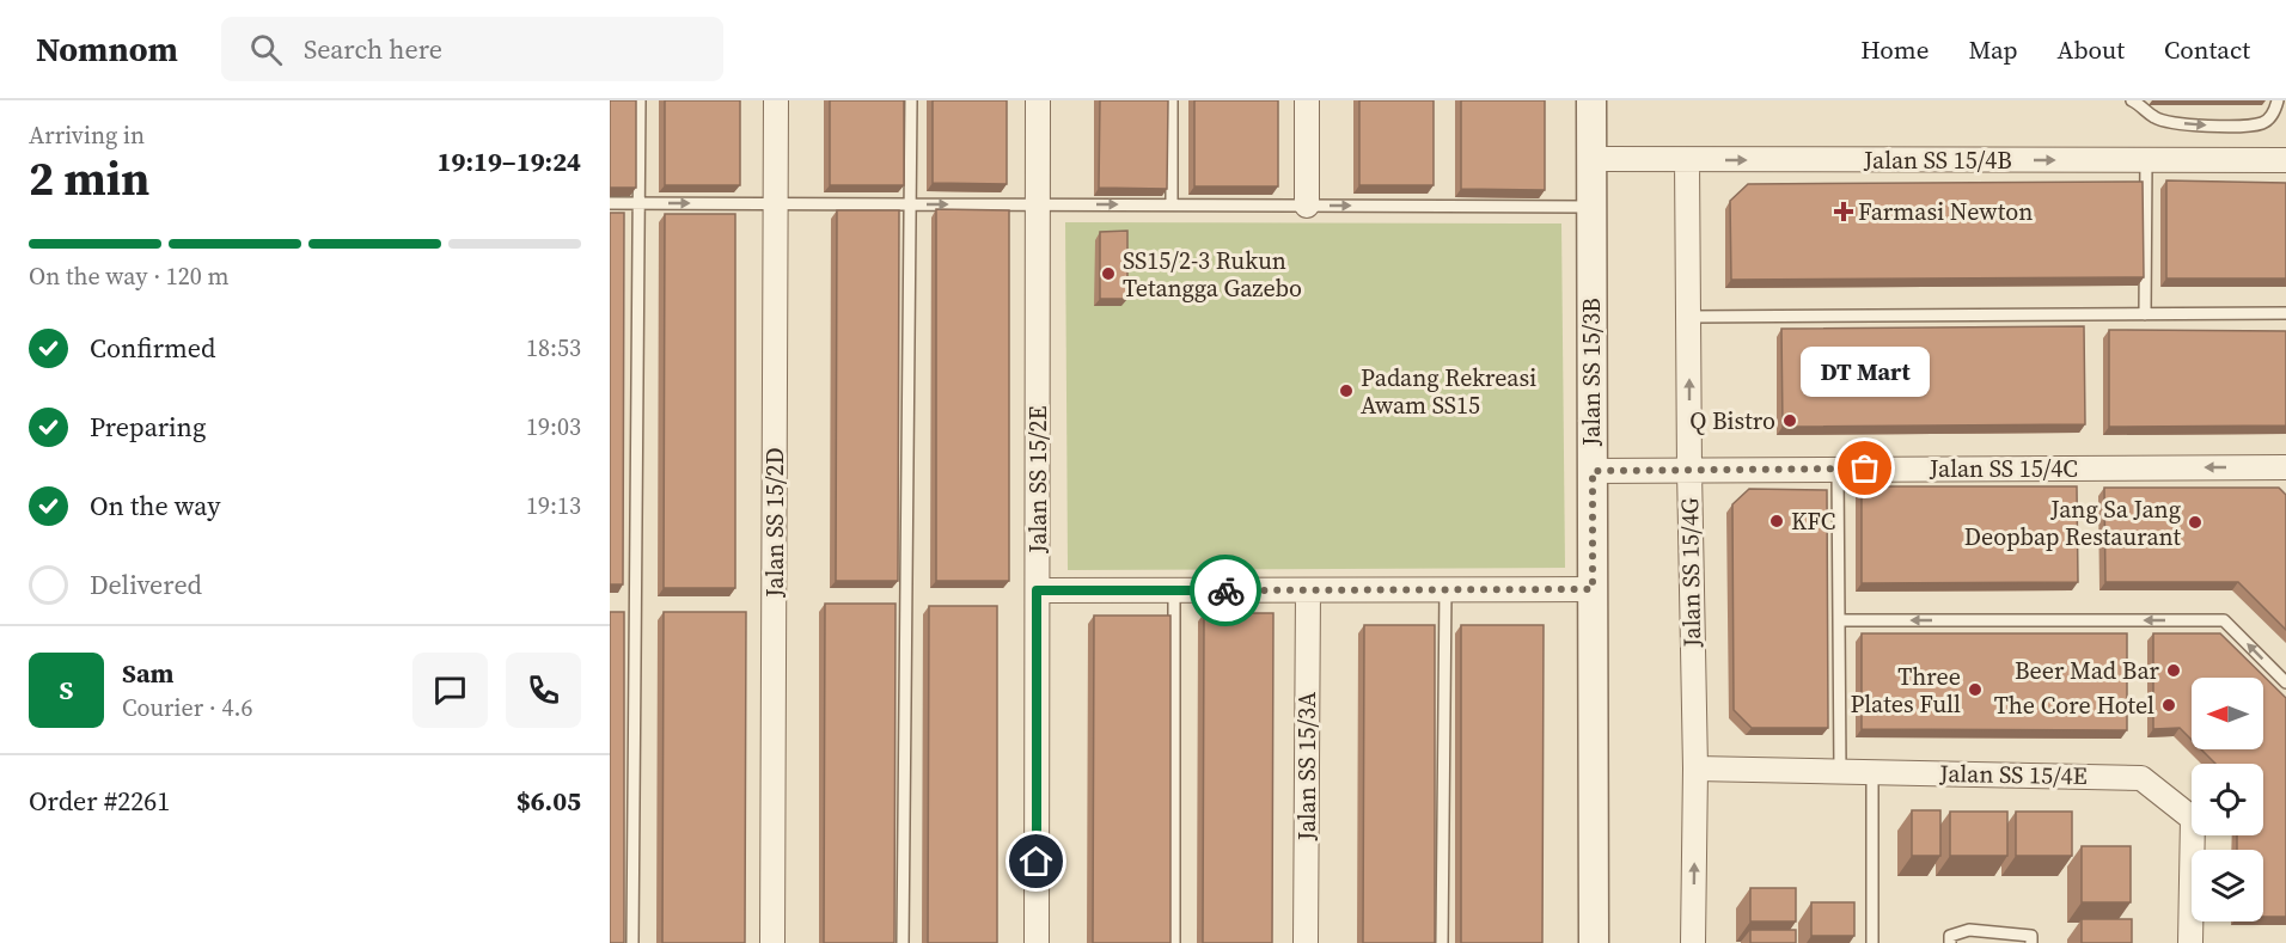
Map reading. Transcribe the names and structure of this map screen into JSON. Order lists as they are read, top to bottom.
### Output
{
  "streets": {
    "street": [
      "Jalan SS 15/4B",
      "Jalan SS 15/3B",
      "Jalan SS 15/4C",
      "Jalan SS 15/2E",
      "Jalan SS 15/2D",
      "Jalan SS 15/4G",
      "Jalan SS 15/3A",
      "Jalan SS 15/4E"
    ]
  },
  "crossings": [
    ["Jalan SS 15/4B", "Jalan SS 15/3B"],
    ["Jalan SS 15/4B", "Jalan SS 15/4G"],
    ["Jalan SS 15/3B", "Jalan SS 15/4C"],
    ["Jalan SS 15/4C", "Jalan SS 15/4G"],
    ["Jalan SS 15/4G", "Jalan SS 15/4E"]
  ],
  "one_way": ["Jalan SS 15/4B", "Jalan SS 15/4C", "Jalan SS 15/4G"],
  "places": {
    "health": ["Farmasi Newton"],
    "other": [
      "SS15/2-3 Rukun Tetangga Gazebo",
      "Padang Rekreasi Awam SS15",
      "Q Bistro",
      "DT Mart",
      "KFC",
      "Jang Sa Jang Deopbap Restaurant",
      "Beer Mad Bar",
      "Three Plates Full",
      "The Core Hotel"
    ]
  },
  "north": "left",
  "page": {
    "header": "Nomnom",
    "search": "Search here",
    "nav": [
      "Home",
      "Map",
      "About",
      "Contact"
    ],
    "heading": ["2 min", "Arriving in", "19:19–19:24"],
    "panel": [
      "Sam",
      "Courier · 4.6",
      "Order #2261",
      "$6.05"
    ],
    "bar": "On the way · 120 m",
    "list": [
      ["Confirmed", "18:53"],
      ["Preparing", "19:03"],
      ["On the way", "19:13"],
      "Delivered"
    ],
    "bubble": "DT Mart",
    "round": "S"
  }
}
